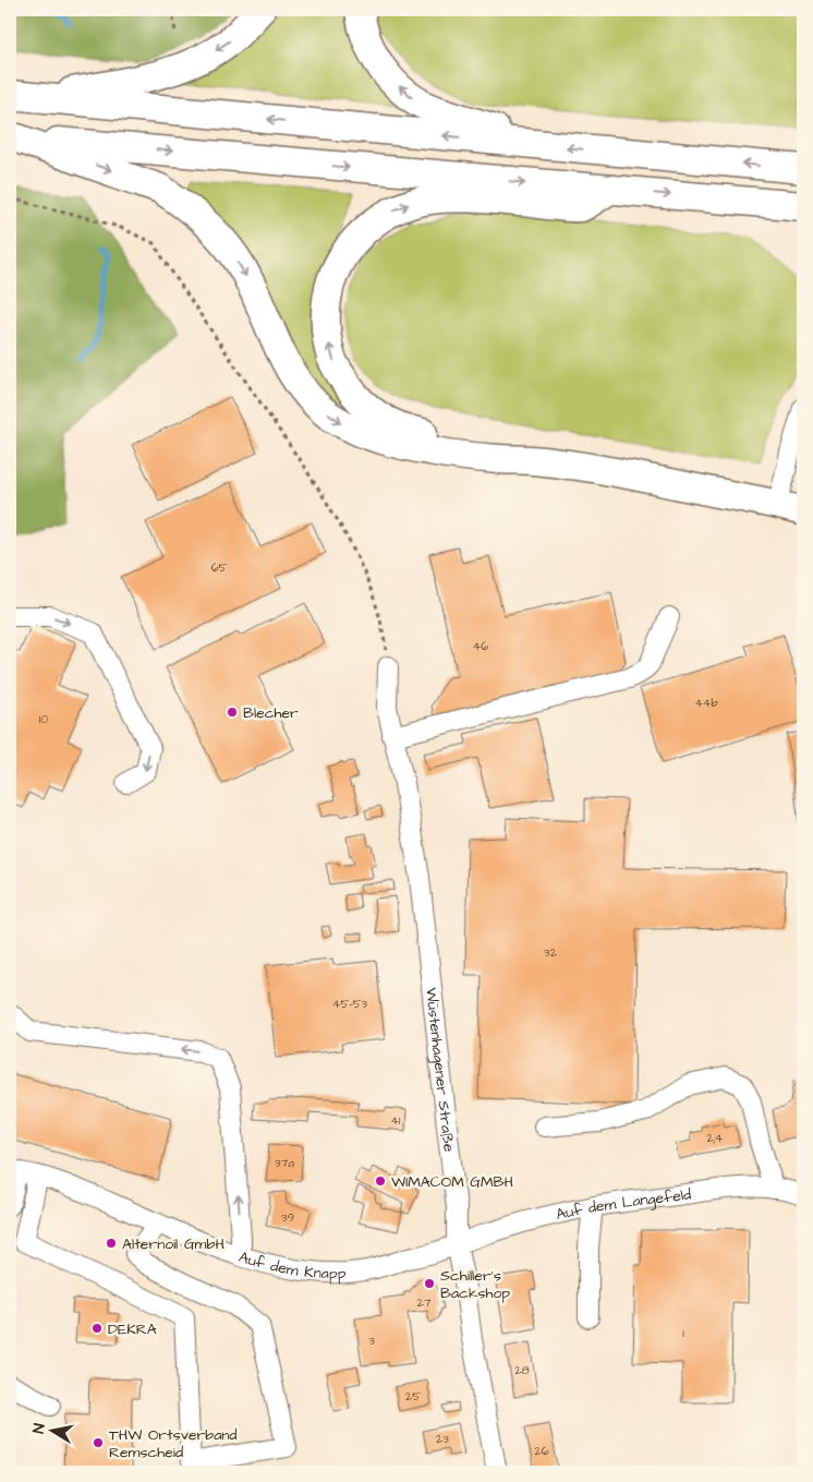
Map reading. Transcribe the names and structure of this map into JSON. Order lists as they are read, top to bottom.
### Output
{
  "streets": {
    "street": ["Wüstenhagener Straße", "Auf dem Langefeld", "Auf dem Knapp"]
  },
  "crossings": [
    ["Wüstenhagener Straße", "Auf dem Langefeld"],
    ["Wüstenhagener Straße", "Auf dem Knapp"],
    ["Auf dem Langefeld", "Auf dem Knapp"]
  ],
  "places": [
    "Blecher",
    "WIMACOM GMBH",
    "Alternoil GmbH",
    "Schiller's Backshop",
    "DEKRA",
    "THW Ortsverband Remscheid"
  ],
  "house_numbers": [
    "65",
    "46",
    "44b",
    "10",
    "32",
    "45-53",
    "41",
    "2;4",
    "37a",
    "39",
    "27",
    "1",
    "3",
    "28",
    "25",
    "23",
    "26"
  ],
  "north": "left"
}
